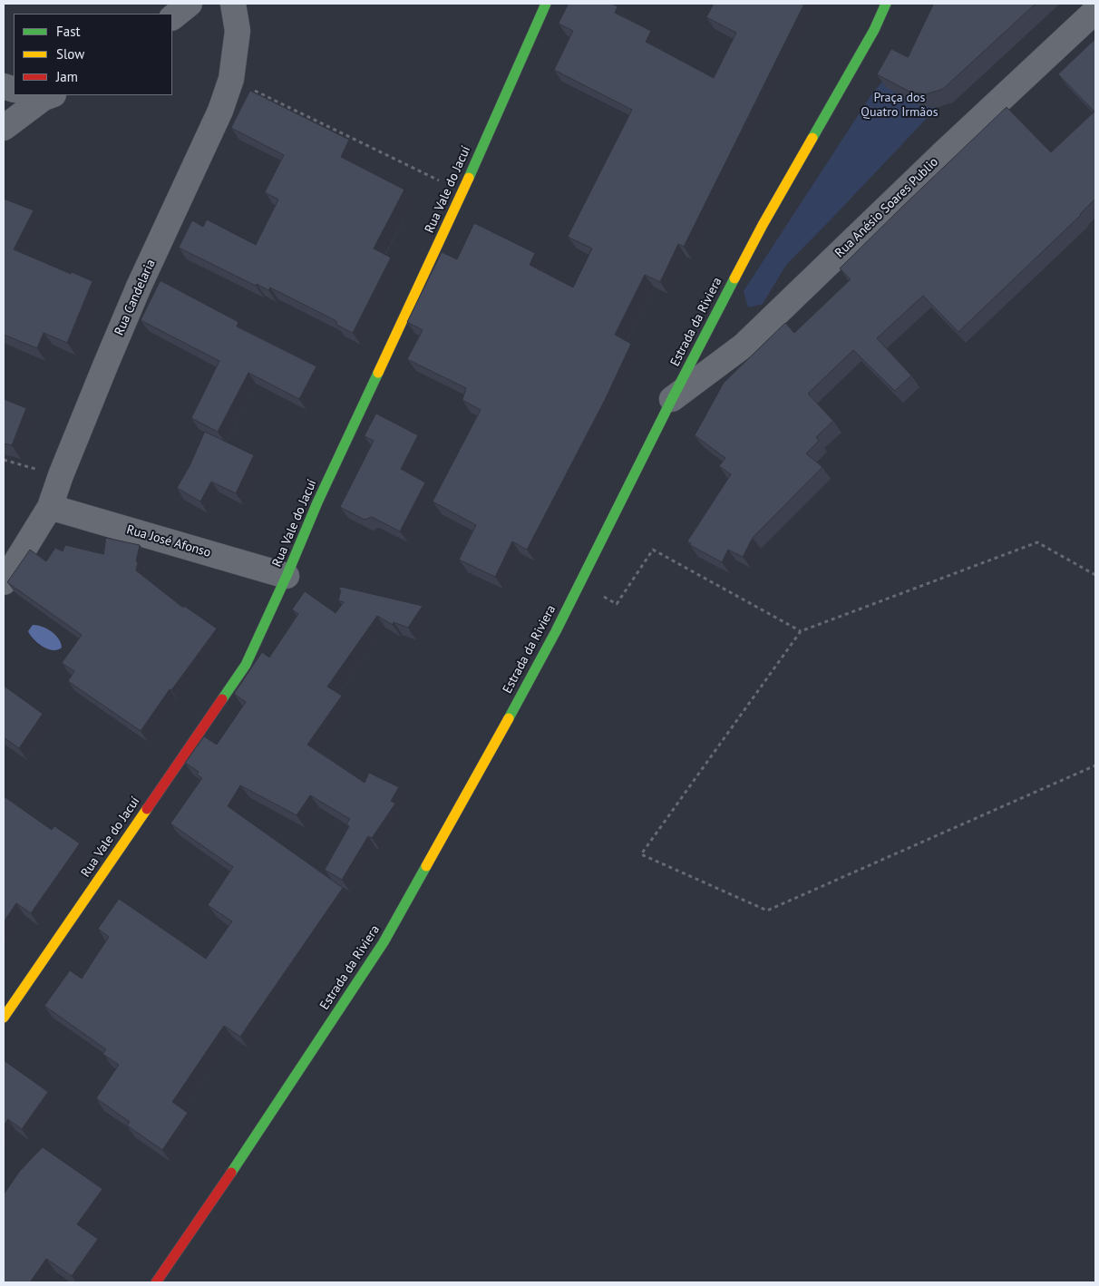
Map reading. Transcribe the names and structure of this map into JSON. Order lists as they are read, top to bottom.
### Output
{
  "streets": {
    "street": [
      "Rua Vale do Jacuí",
      "Rua Anésio Soares Publio",
      "Rua Candelaria",
      "Estrada da Riviera",
      "Rua José Afonso"
    ]
  },
  "crossings": [
    ["Rua Vale do Jacuí", "Rua José Afonso"],
    ["Rua Anésio Soares Publio", "Estrada da Riviera"],
    ["Rua Candelaria", "Rua José Afonso"]
  ],
  "parks": ["Praça dos Quatro Irmãos"],
  "legend": ["Fast", "Slow", "Jam"]
}
